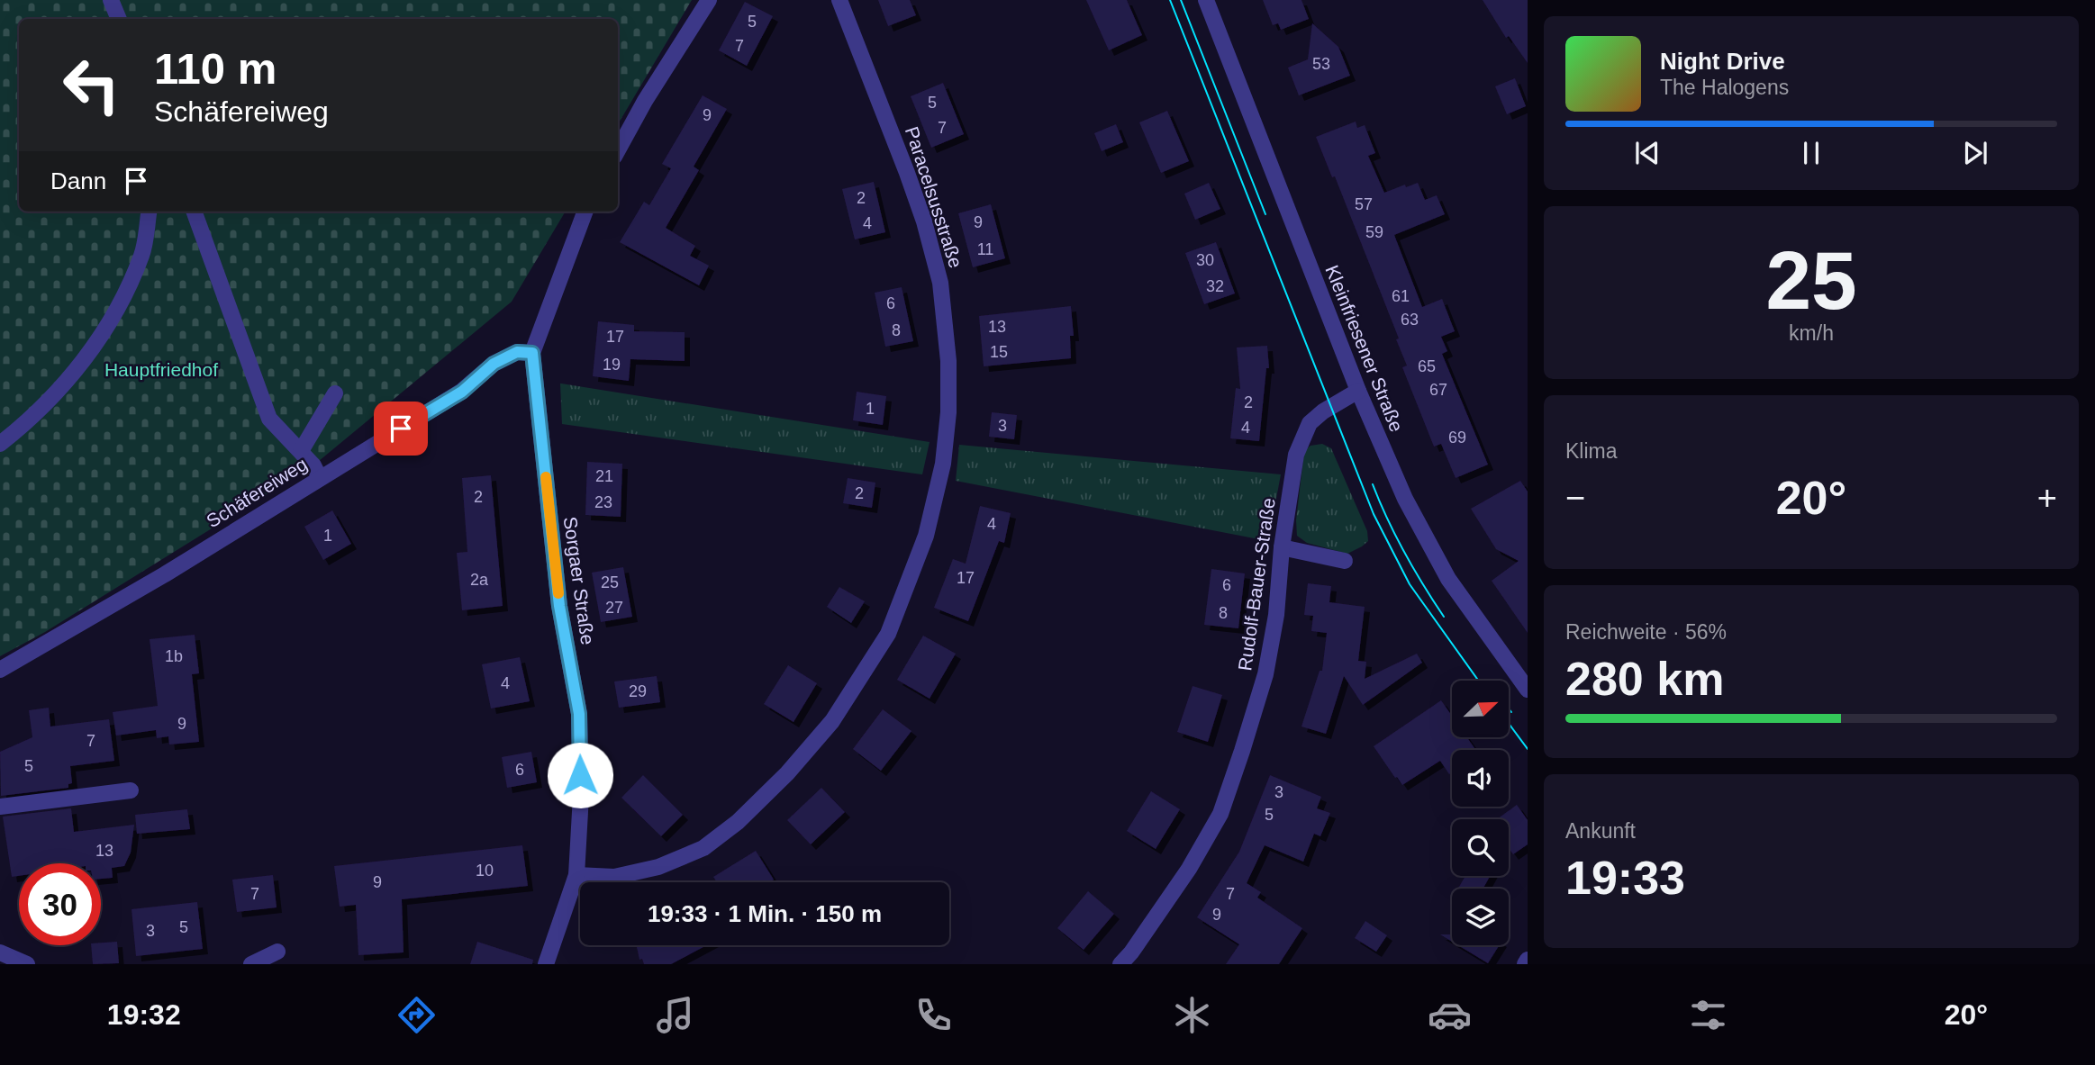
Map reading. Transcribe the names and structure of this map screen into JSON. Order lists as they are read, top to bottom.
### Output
{
  "streets": {
    "street": [
      "Paracelsusstraße",
      "Kleinfriesener Straße",
      "Schäfereiweg",
      "Sorgaer Straße",
      "Rudolf-Bauer-Straße"
    ]
  },
  "crossings": [
    ["Paracelsusstraße", "Sorgaer Straße"],
    ["Kleinfriesener Straße", "Rudolf-Bauer-Straße"],
    ["Schäfereiweg", "Sorgaer Straße"]
  ],
  "parks": ["Hauptfriedhof"],
  "house_numbers": [
    "5",
    "7",
    "53",
    "5",
    "9",
    "7",
    "2",
    "57",
    "9",
    "4",
    "59",
    "11",
    "30",
    "32",
    "61",
    "6",
    "63",
    "13",
    "8",
    "17",
    "15",
    "19",
    "65",
    "67",
    "2",
    "1",
    "3",
    "4",
    "69",
    "21",
    "2",
    "2",
    "23",
    "4",
    "1",
    "17",
    "2a",
    "25",
    "6",
    "27",
    "8",
    "1b",
    "4",
    "29",
    "9",
    "7",
    "5",
    "6",
    "3",
    "5",
    "13",
    "10",
    "9",
    "7",
    "7",
    "9",
    "5",
    "3"
  ],
  "north": "top right",
  "page": {
    "turn": ["110 m", "Schäfereiweg"],
    "song": ["Night Drive", "The Halogens"],
    "then": "Dann",
    "tile": [
      ["25", "km/h"],
      "Klima",
      ["Reichweite · 56%", "280 km"],
      ["Ankunft", "19:33"]
    ],
    "heat": ["−", "20°", "+"],
    "limit": "30",
    "trip": "19:33 · 1 Min. · 150 m",
    "tabs": ["19:32", "20°"]
  }
}
